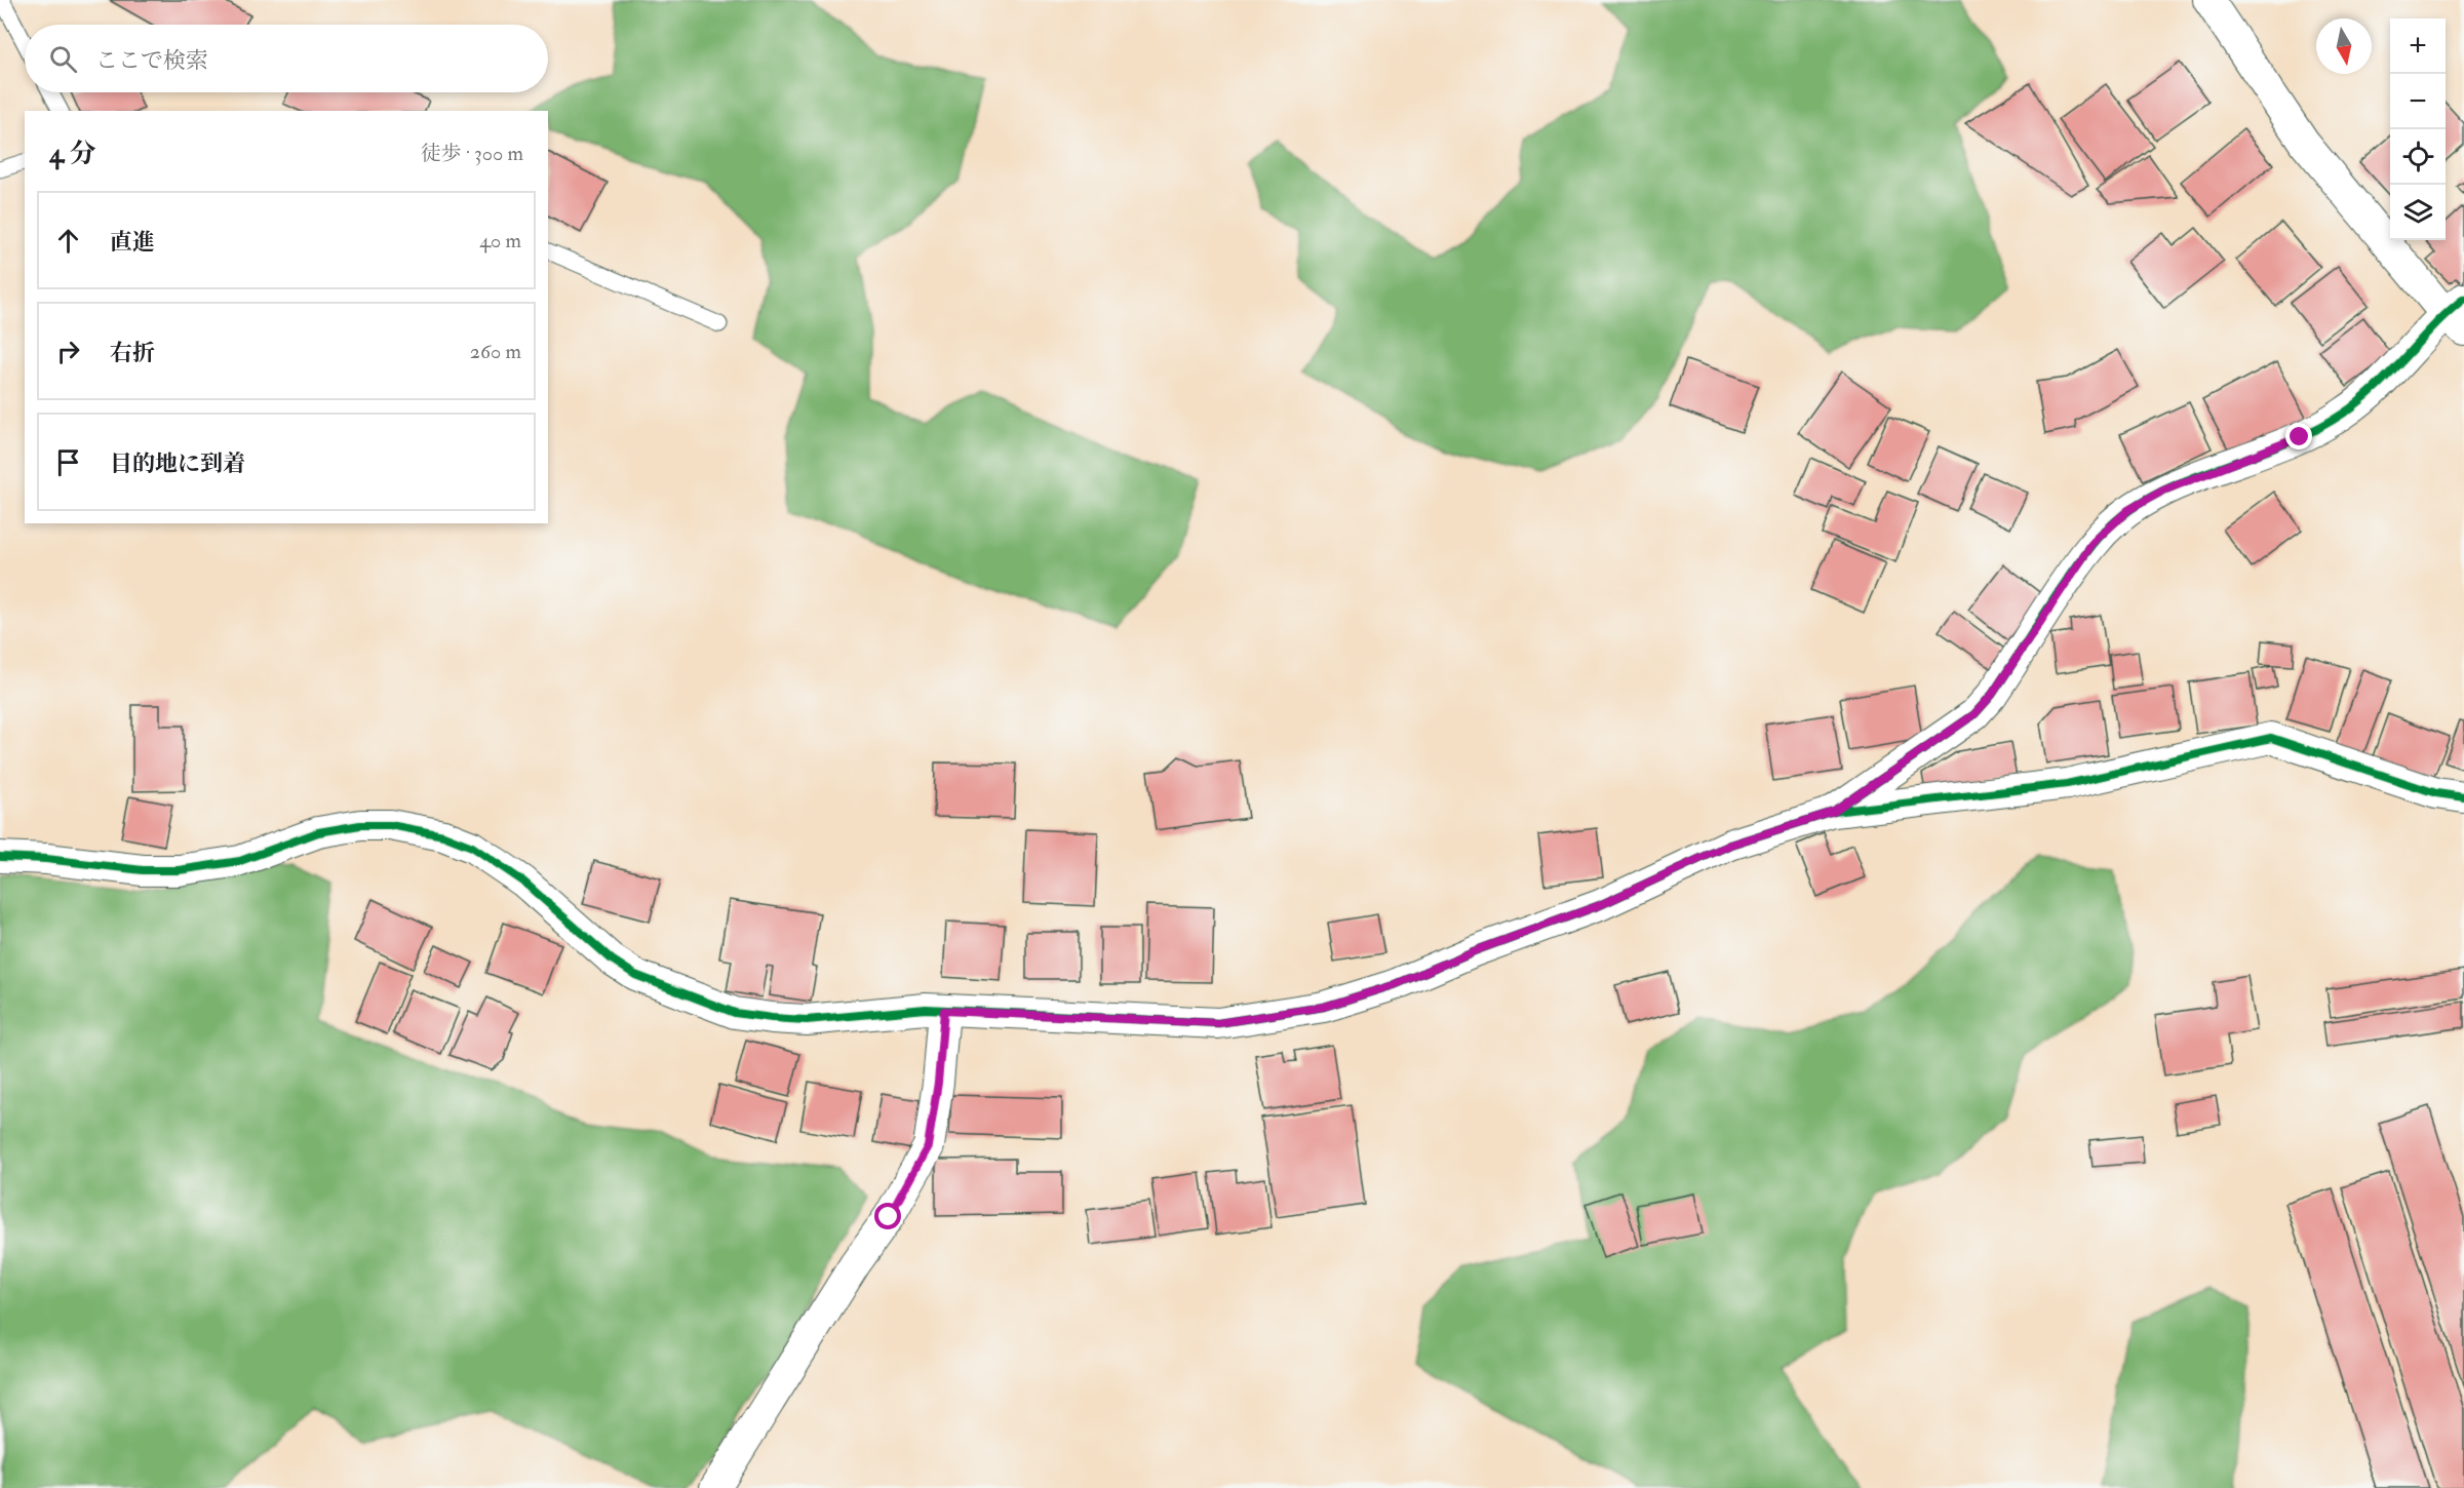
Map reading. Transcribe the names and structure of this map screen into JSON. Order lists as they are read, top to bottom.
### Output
{
  "north": "bottom",
  "page": {
    "map_buttons": ["+", "−"],
    "search": "ここで検索",
    "heading": ["4 分", "徒歩 · 300 m"],
    "list": [
      ["直進", "40 m"],
      ["右折", "260 m"],
      "目的地に到着"
    ]
  }
}
